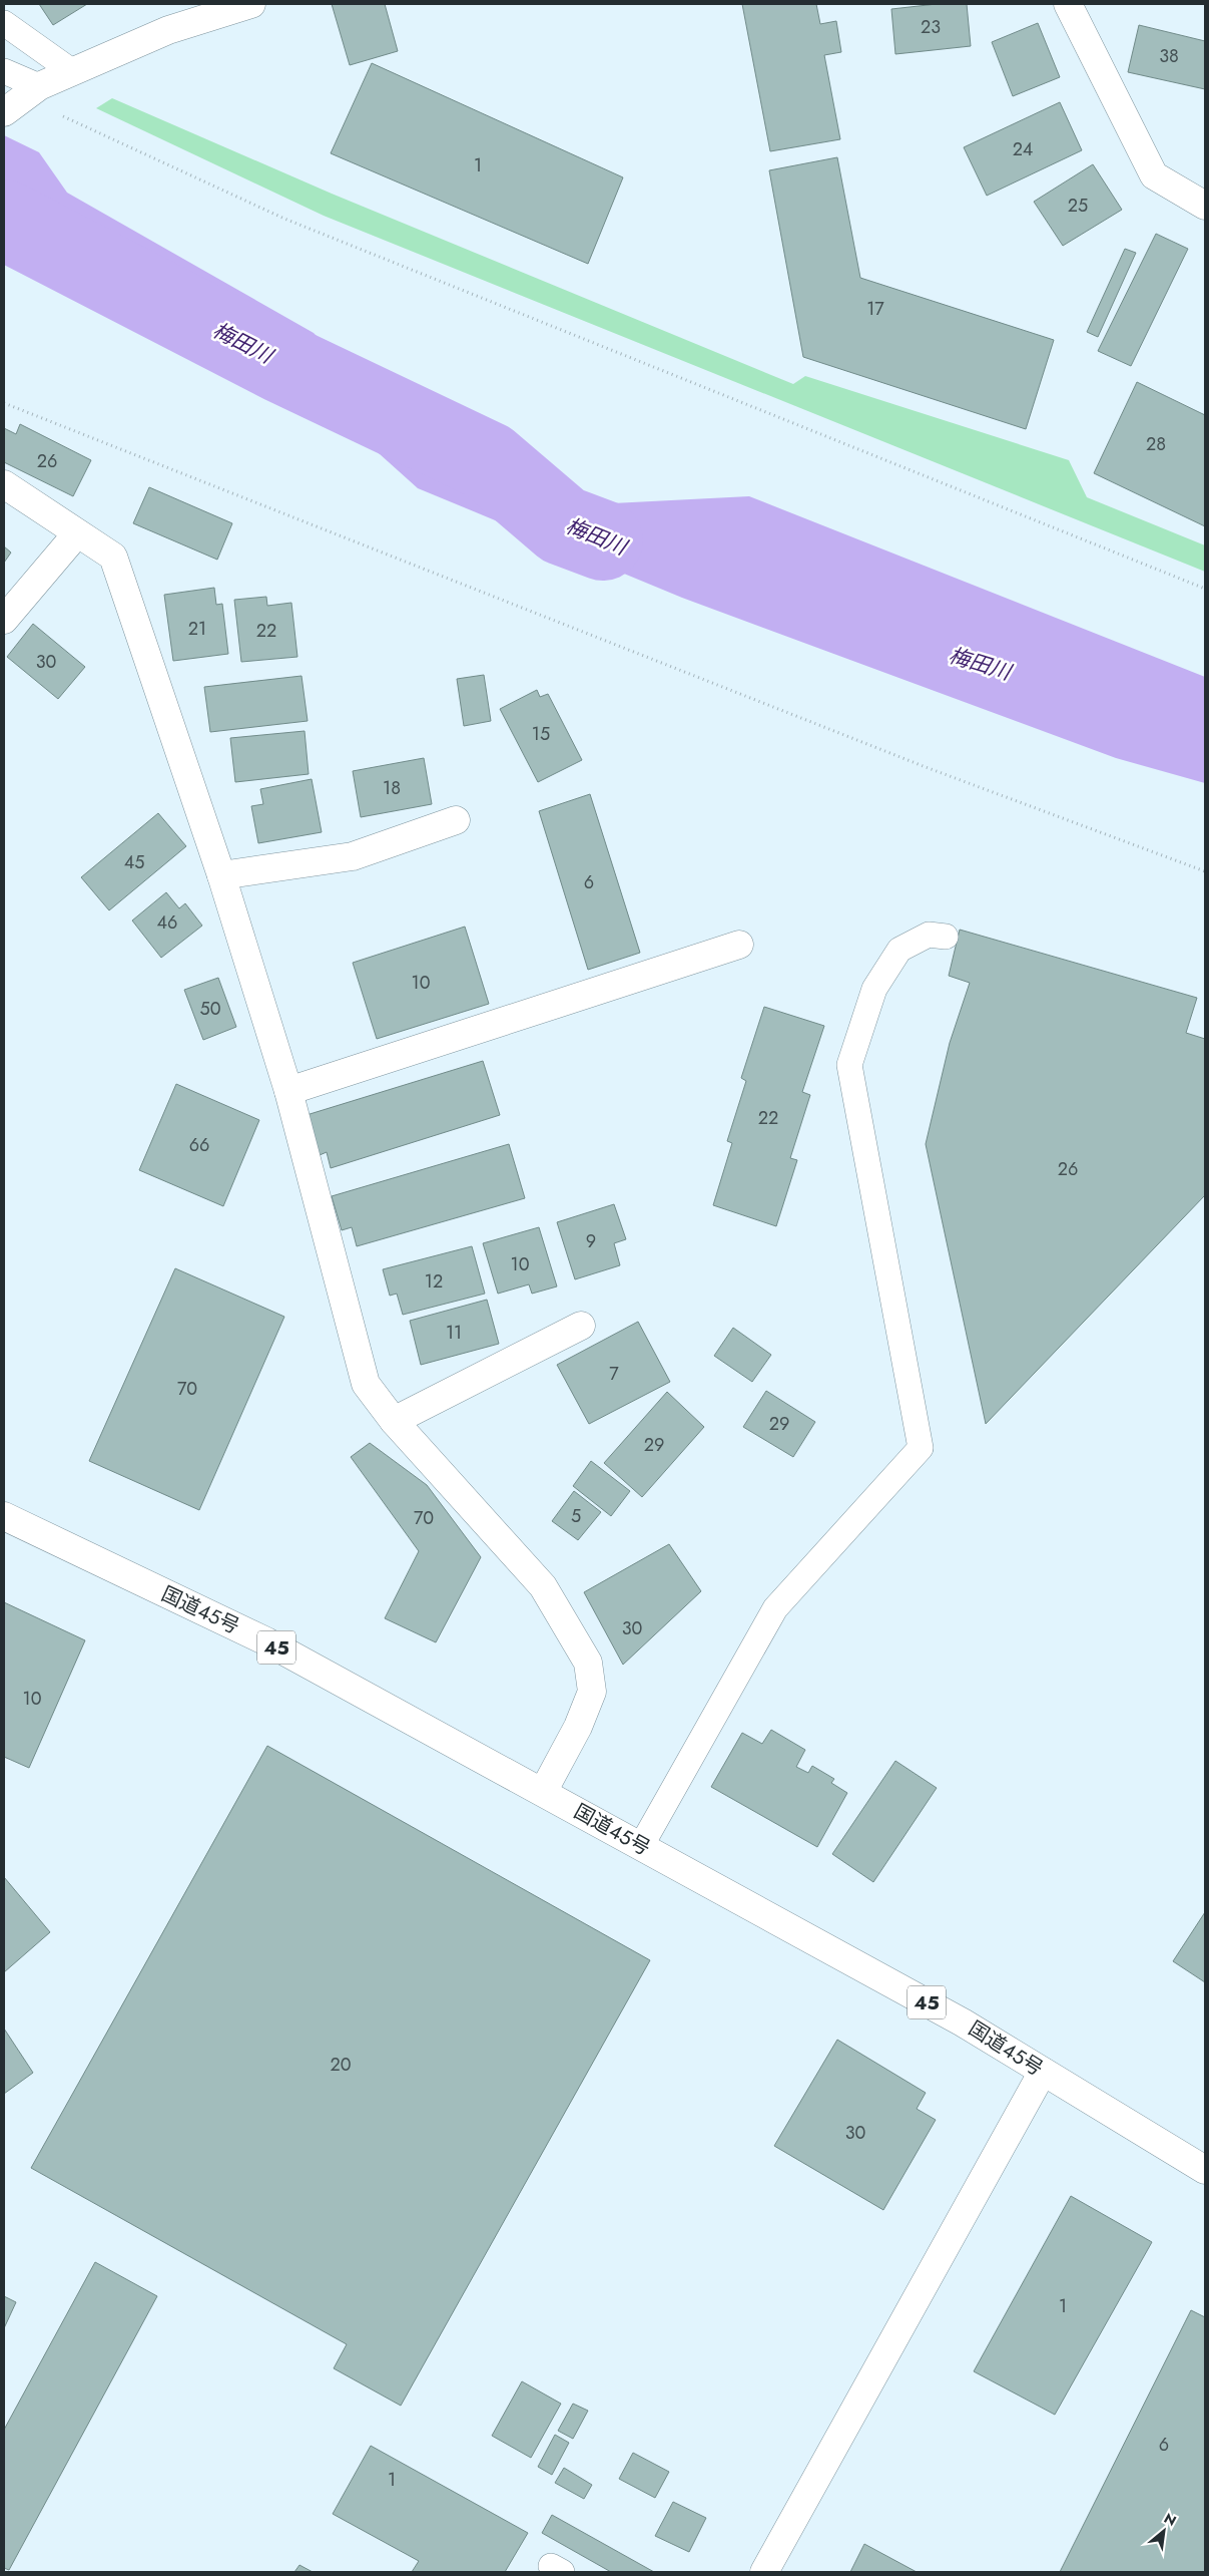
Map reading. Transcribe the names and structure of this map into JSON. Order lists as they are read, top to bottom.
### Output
{
  "streets": {
    "main road": ["国道45号", "45"]
  },
  "water": ["梅田川"],
  "house_numbers": [
    "23",
    "38",
    "24",
    "1",
    "25",
    "17",
    "28",
    "26",
    "21",
    "22",
    "30",
    "15",
    "18",
    "45",
    "6",
    "46",
    "10",
    "50",
    "22",
    "66",
    "26",
    "9",
    "10",
    "12",
    "11",
    "7",
    "70",
    "29",
    "29",
    "5",
    "70",
    "30",
    "10",
    "20",
    "30",
    "1",
    "6",
    "1"
  ],
  "north": "top right"
}
